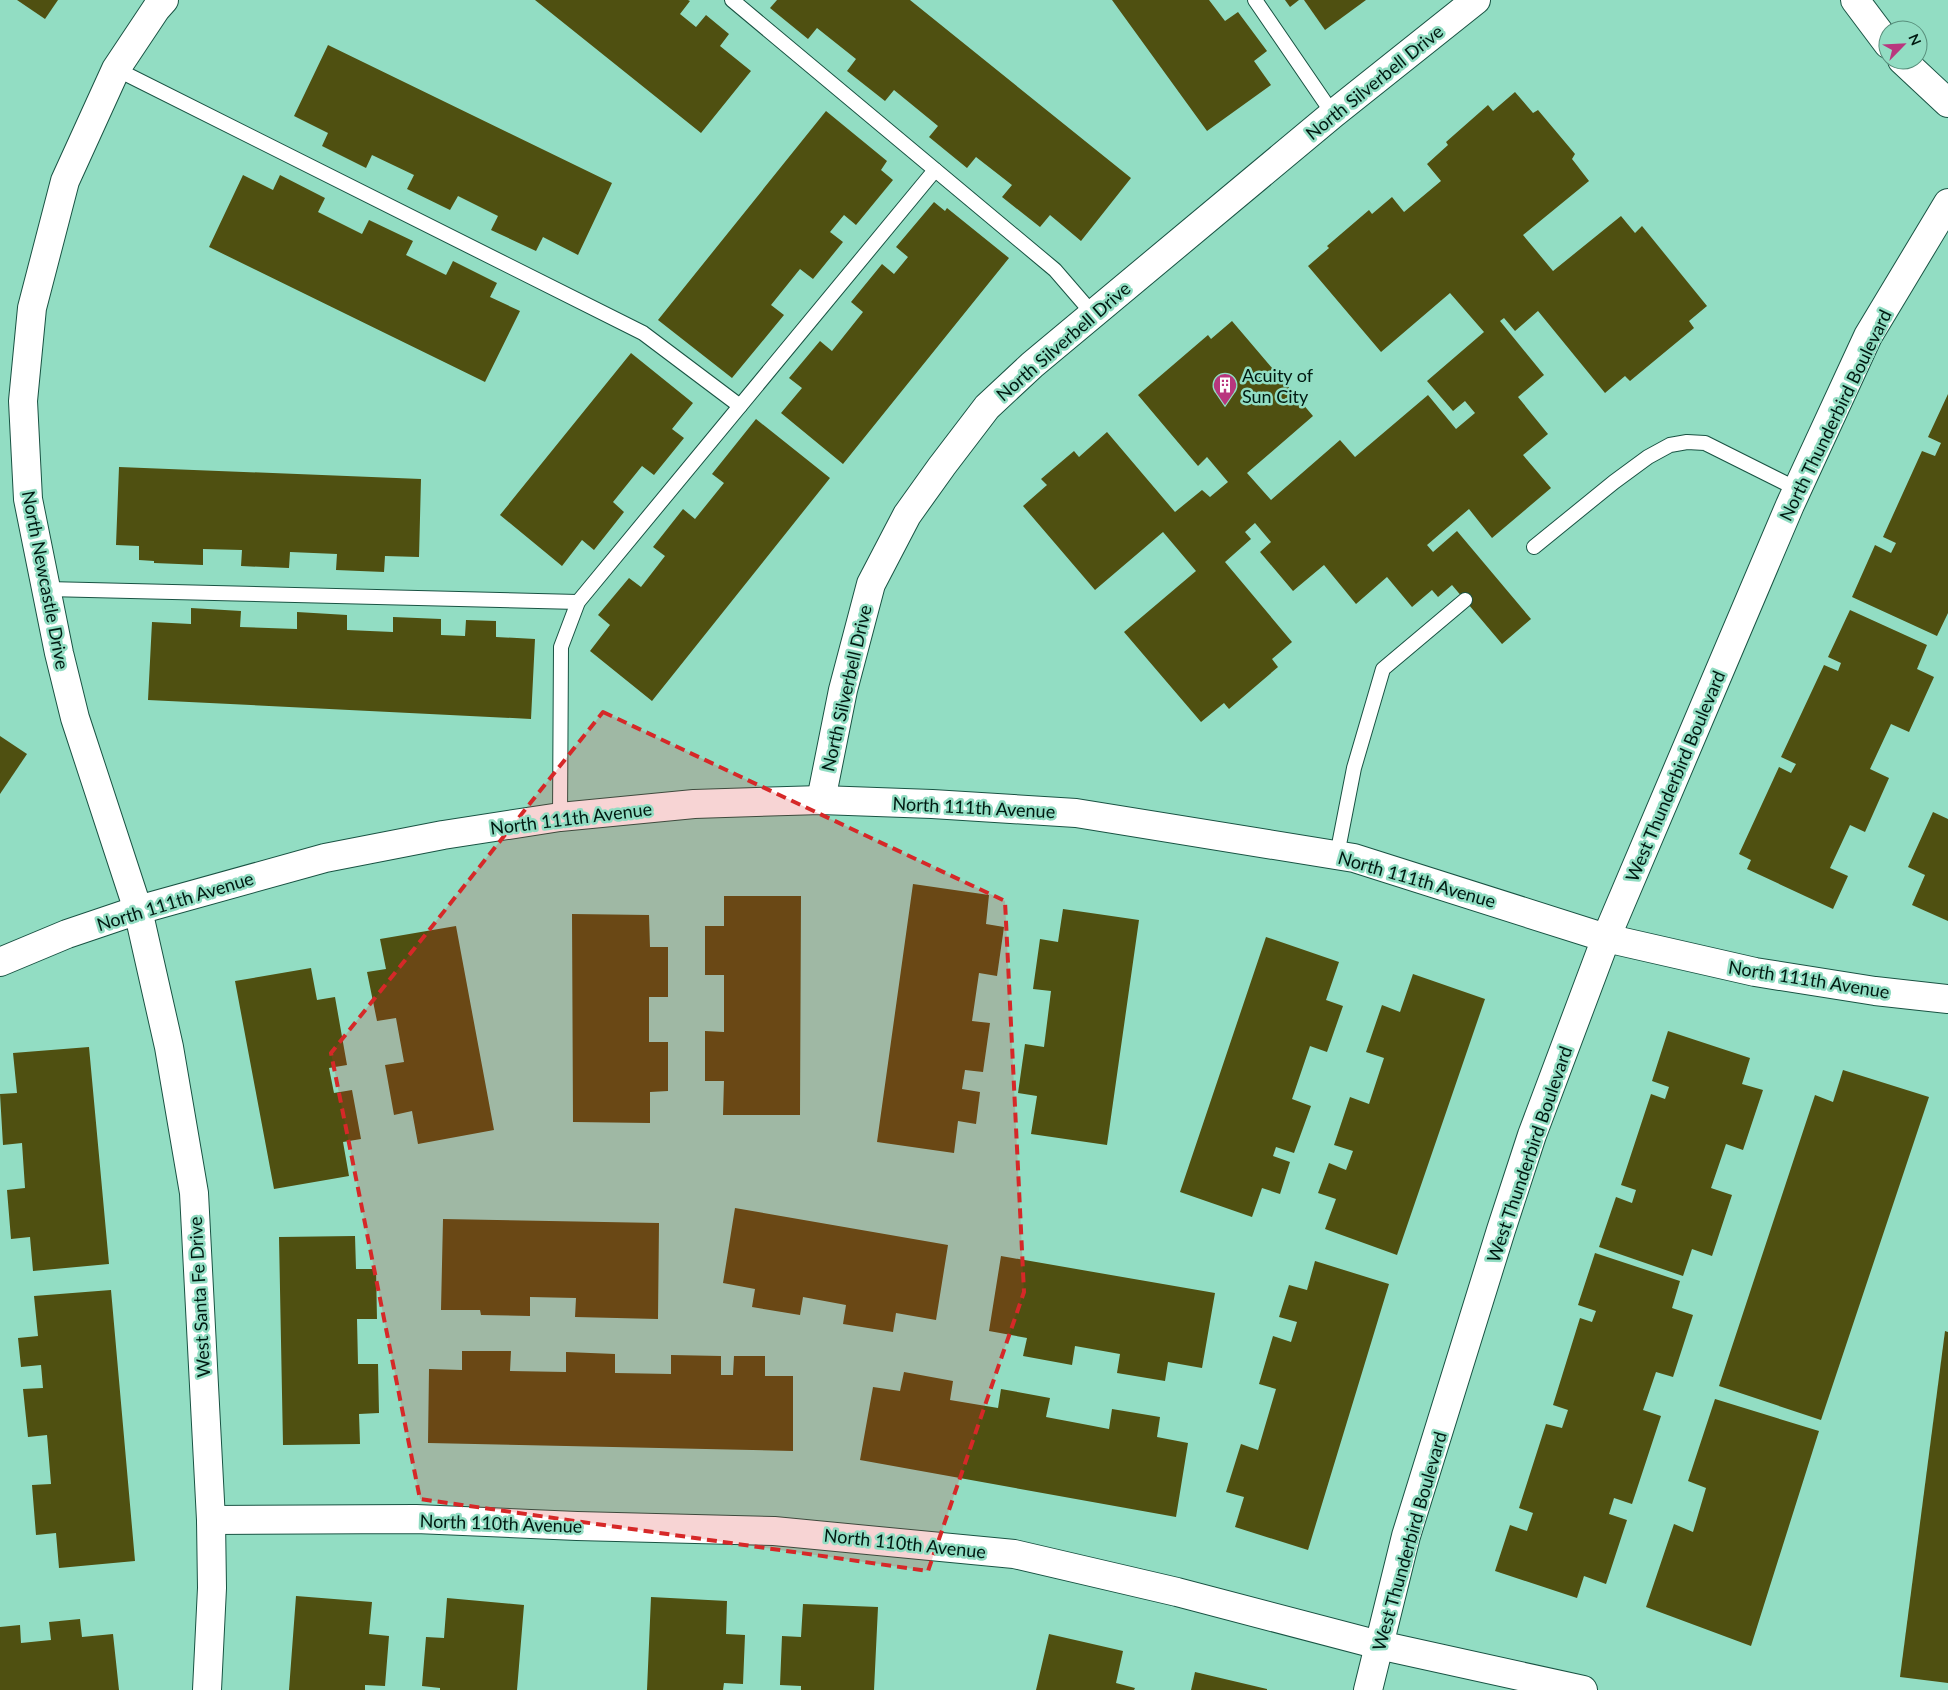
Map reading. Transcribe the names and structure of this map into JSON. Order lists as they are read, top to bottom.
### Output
{
  "streets": {
    "street": [
      "North Silverbell Drive",
      "North Thunderbird Boulevard",
      "North Newcastle Drive",
      "West Thunderbird Boulevard",
      "North 111th Avenue",
      "West Santa Fe Drive",
      "North 110th Avenue"
    ]
  },
  "crossings": [
    ["North Silverbell Drive", "North 111th Avenue"],
    ["North Thunderbird Boulevard", "West Thunderbird Boulevard"],
    ["North Newcastle Drive", "North 111th Avenue"],
    ["North Newcastle Drive", "West Santa Fe Drive"],
    ["West Thunderbird Boulevard", "North 111th Avenue"],
    ["West Thunderbird Boulevard", "North 110th Avenue"],
    ["North 111th Avenue", "West Santa Fe Drive"],
    ["West Santa Fe Drive", "North 110th Avenue"]
  ],
  "places": {
    "building": ["Acuity of Sun City"]
  },
  "north": "top right"
}
